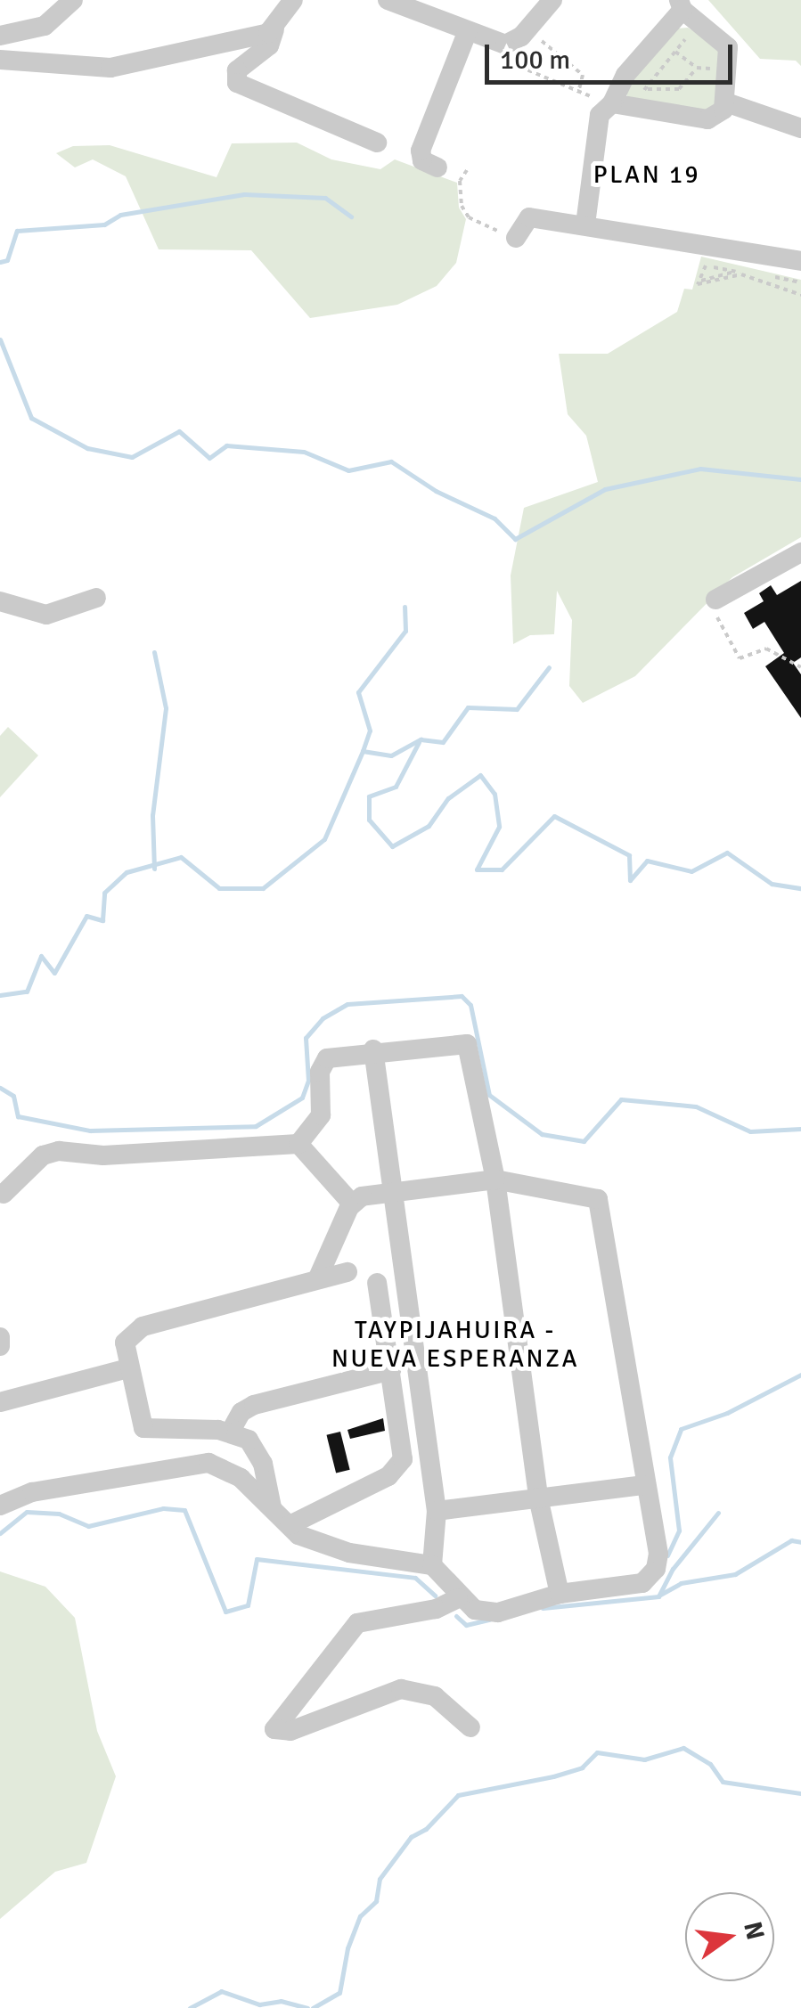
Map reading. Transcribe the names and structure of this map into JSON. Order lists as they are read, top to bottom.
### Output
{
  "districts": ["PLAN 19", "TAYPIJAHUIRA - NUEVA ESPERANZA"],
  "scale_bar": "100 m",
  "north": "right"
}
